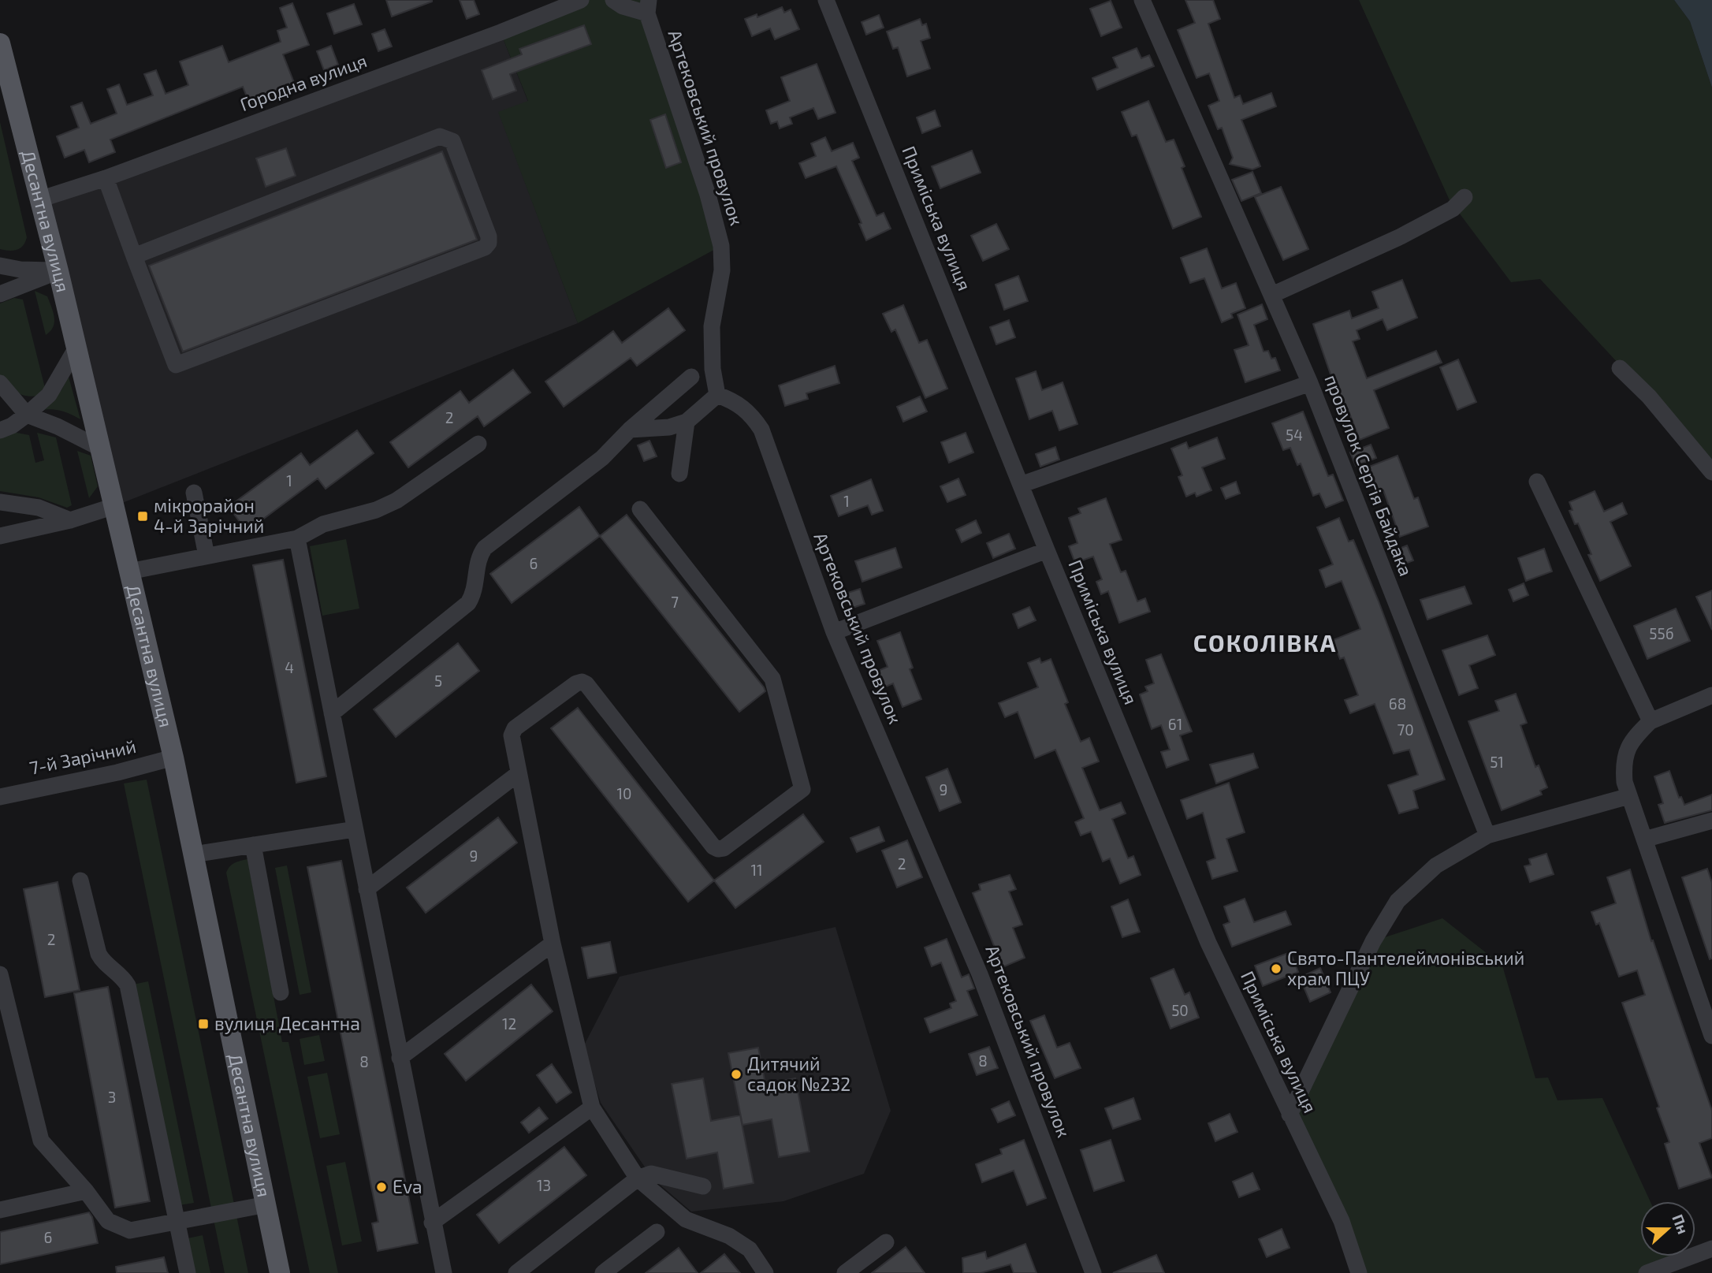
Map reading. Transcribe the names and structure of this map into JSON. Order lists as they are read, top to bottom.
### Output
{
  "streets": {
    "main road": ["Десантна вулиця"],
    "street": [
      "Городна вулиця",
      "Артековський провулок",
      "Приміська вулиця",
      "провулок Сергія Байдака",
      "7-й Зарічний"
    ]
  },
  "crossings": [
    ["Городна вулиця", "Десантна вулиця"],
    ["Десантна вулиця", "7-й Зарічний"]
  ],
  "districts": ["СОКОЛІВКА"],
  "places": {
    "transit": ["мікрорайон 4-й Зарічний", "вулиця Десантна"],
    "other": ["Свято-Пантелеймонівський храм ПЦУ", "Дитячий садок №232", "Eva"]
  },
  "house_numbers": [
    "2",
    "54",
    "1",
    "1",
    "6",
    "7",
    "55б",
    "4",
    "5",
    "68",
    "61",
    "70",
    "51",
    "9",
    "10",
    "9",
    "2",
    "11",
    "2",
    "50",
    "12",
    "8",
    "8",
    "3",
    "13",
    "6"
  ],
  "north": "right"
}
